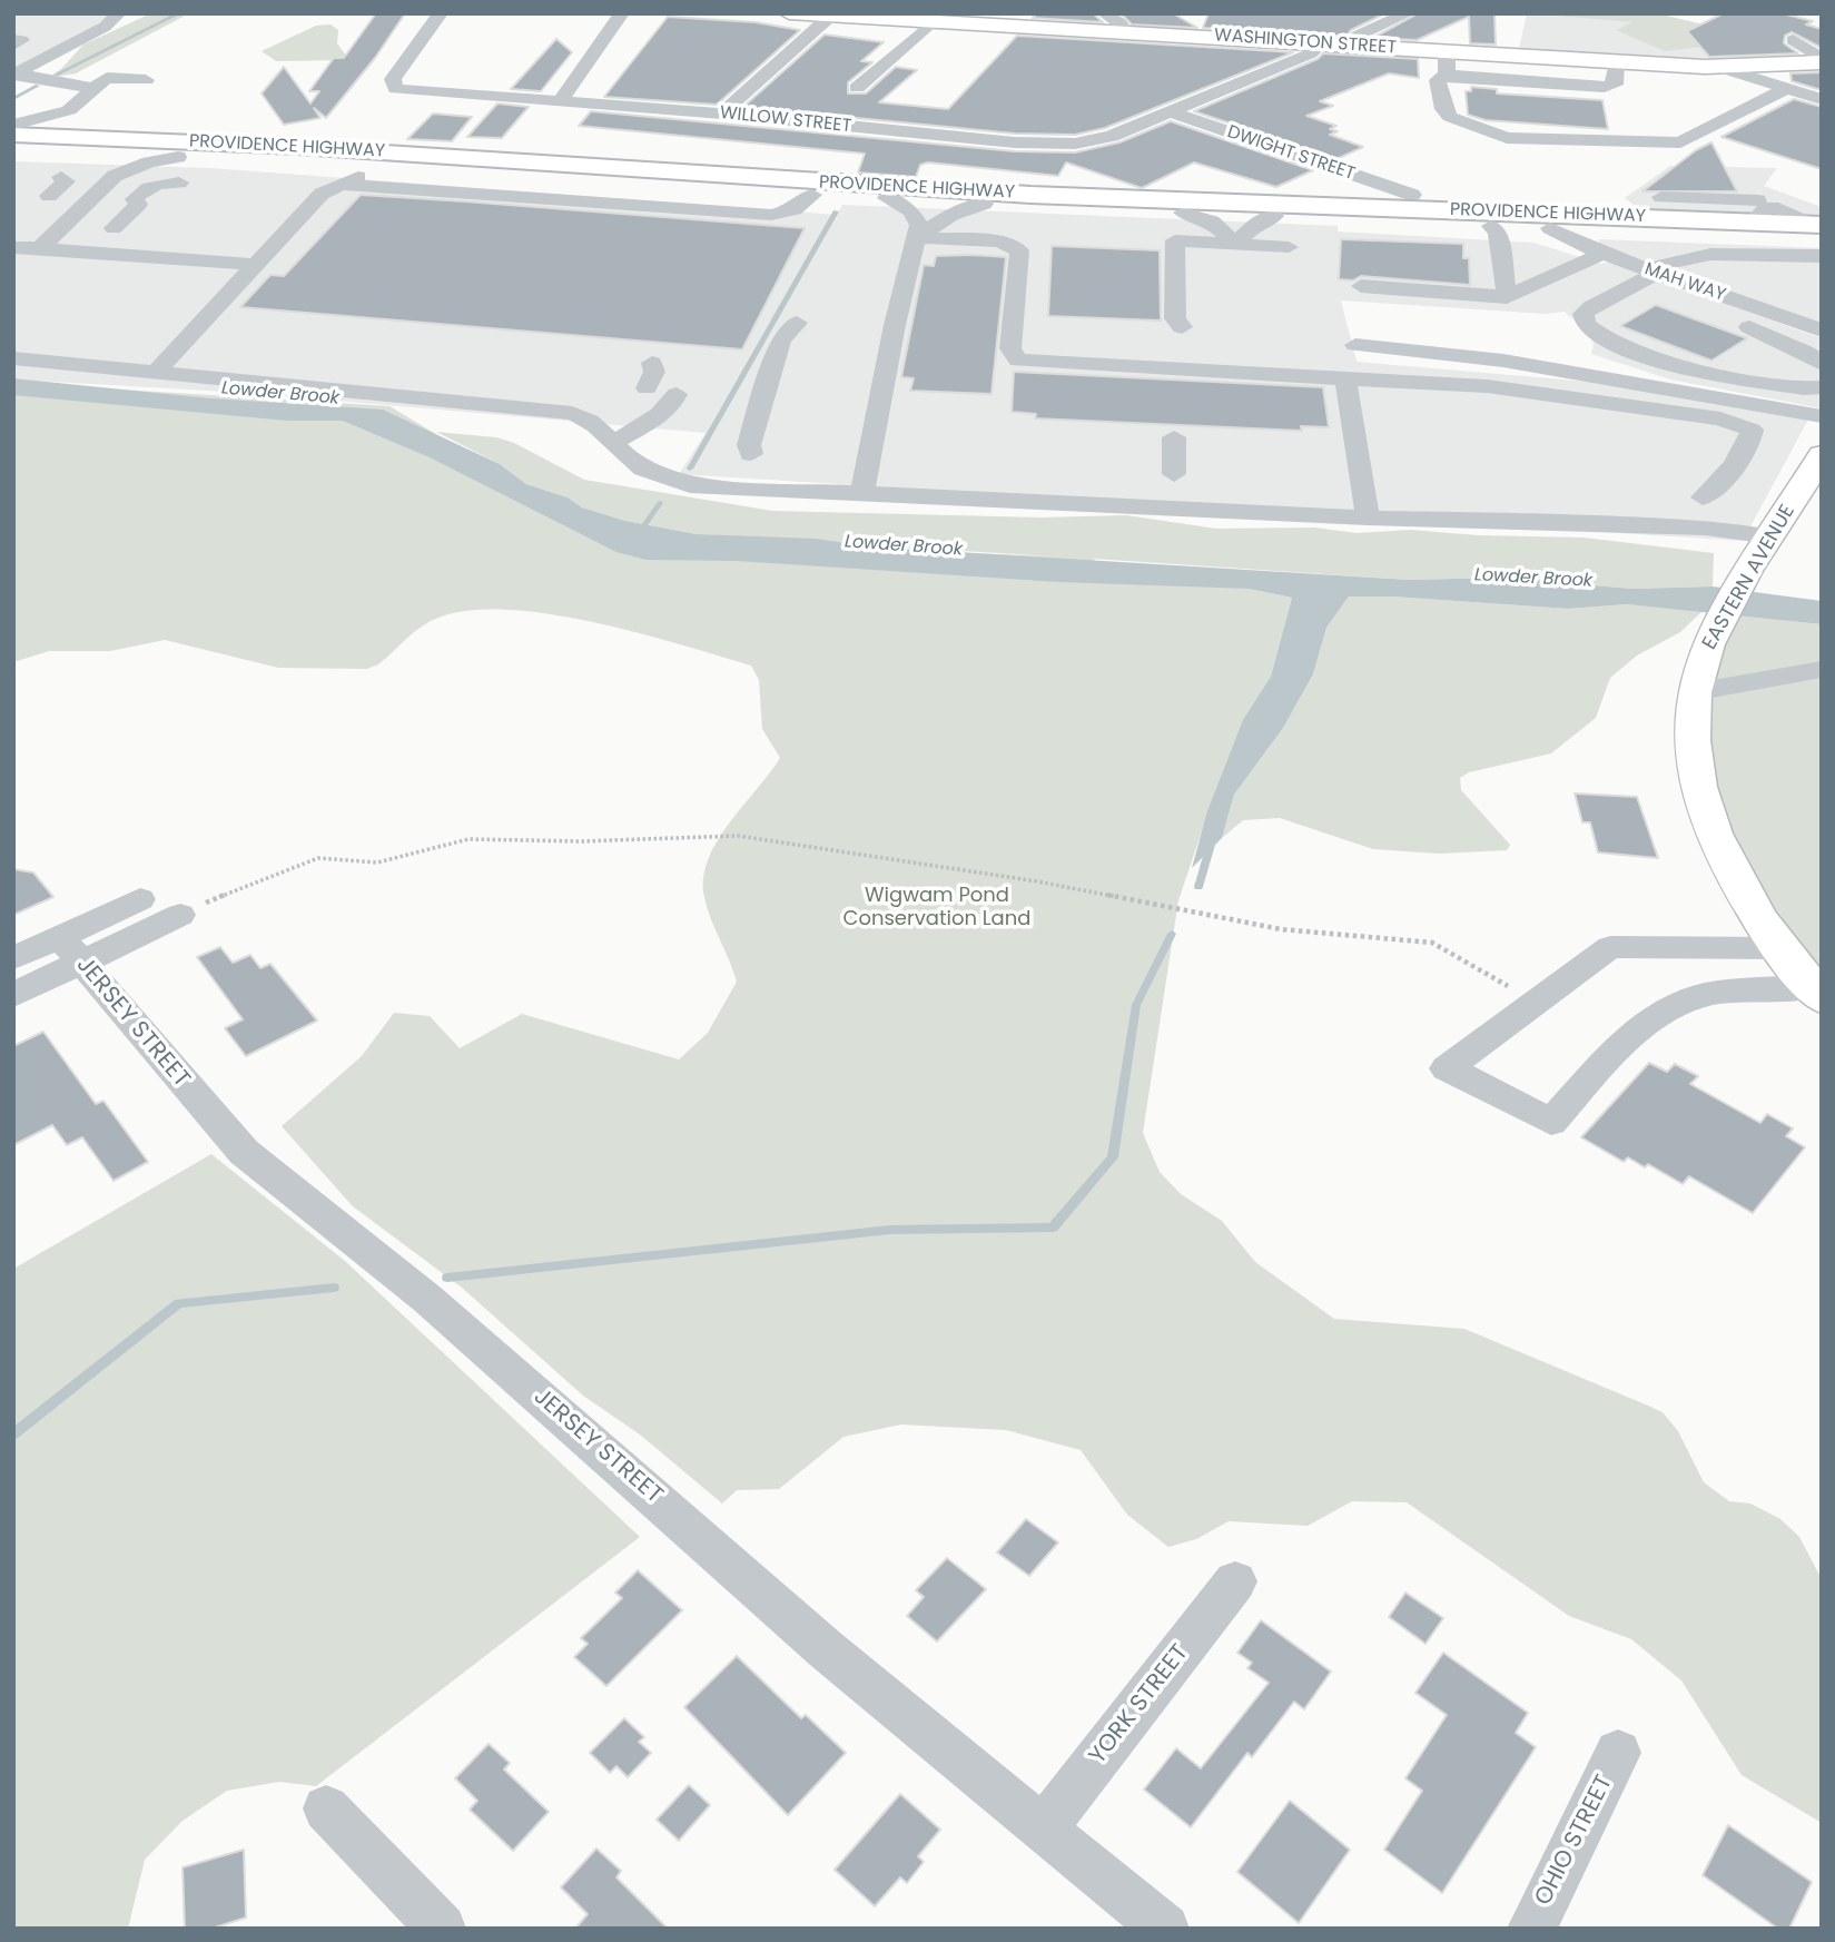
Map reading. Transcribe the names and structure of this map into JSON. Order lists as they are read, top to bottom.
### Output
{
  "streets": {
    "highway": ["PROVIDENCE HIGHWAY"],
    "main road": ["WASHINGTON STREET", "EASTERN AVENUE"],
    "street": [
      "WILLOW STREET",
      "DWIGHT STREET",
      "MAH WAY",
      "JERSEY STREET",
      "YORK STREET",
      "OHIO STREET"
    ]
  },
  "crossings": [
    ["WASHINGTON STREET", "WILLOW STREET"],
    ["WILLOW STREET", "DWIGHT STREET"],
    ["PROVIDENCE HIGHWAY", "MAH WAY"],
    ["JERSEY STREET", "YORK STREET"]
  ],
  "water": ["Lowder Brook"],
  "parks": ["Wigwam Pond Conservation Land"]
}
